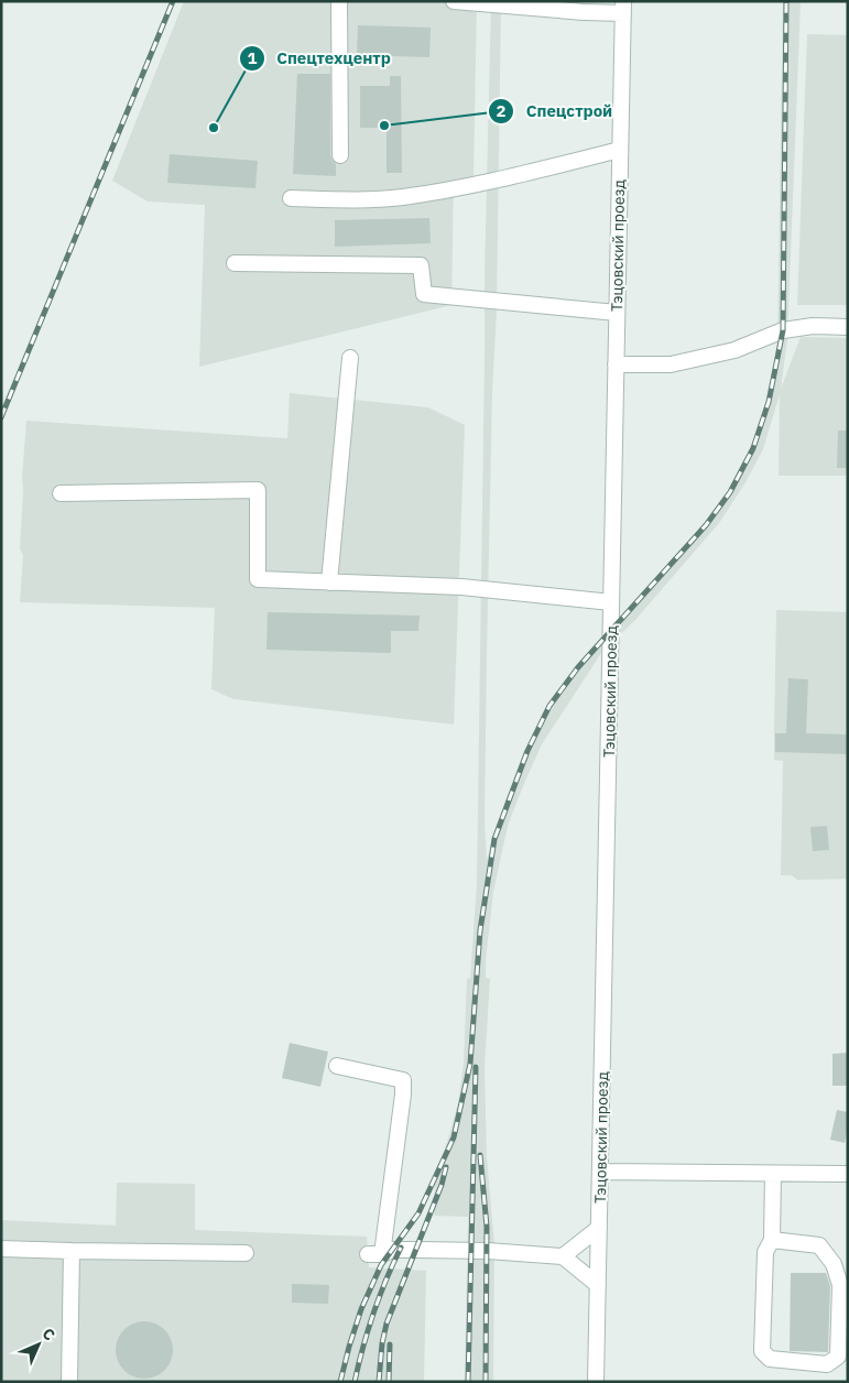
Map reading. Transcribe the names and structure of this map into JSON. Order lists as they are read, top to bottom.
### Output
{
  "streets": {
    "street": ["Тэцовский проезд"]
  },
  "places": ["Спецстрой", "Спецтехцентр"],
  "north": "top right"
}
